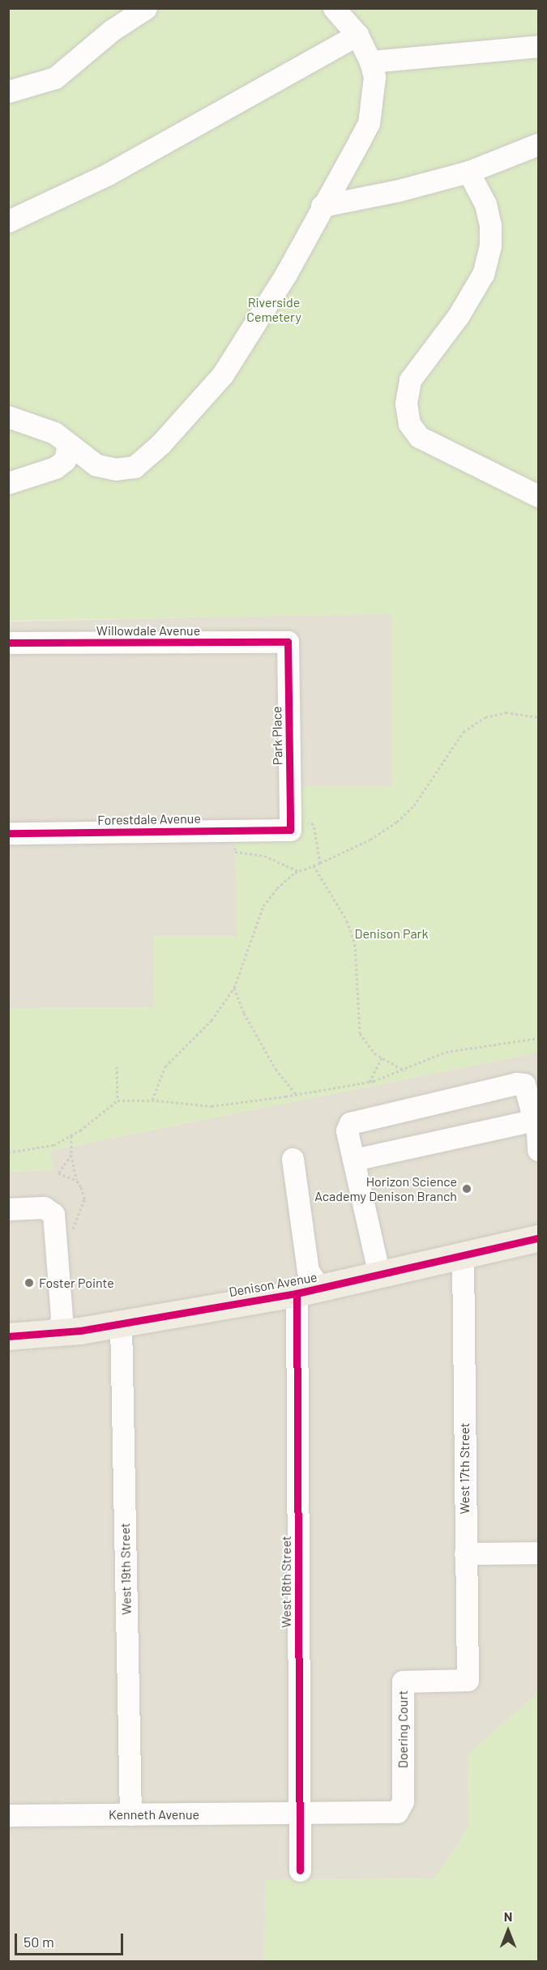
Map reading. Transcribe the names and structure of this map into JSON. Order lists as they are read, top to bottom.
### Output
{
  "streets": {
    "main road": ["Denison Avenue"],
    "street": [
      "Willowdale Avenue",
      "Park Place",
      "Forestdale Avenue",
      "West 17th Street",
      "West 19th Street",
      "West 18th Street",
      "Doering Court",
      "Kenneth Avenue"
    ]
  },
  "crossings": [
    ["Willowdale Avenue", "Park Place"],
    ["Park Place", "Forestdale Avenue"],
    ["Denison Avenue", "West 17th Street"],
    ["Denison Avenue", "West 19th Street"],
    ["Denison Avenue", "West 18th Street"],
    ["West 17th Street", "Doering Court"],
    ["West 19th Street", "Kenneth Avenue"],
    ["West 18th Street", "Kenneth Avenue"],
    ["Doering Court", "Kenneth Avenue"]
  ],
  "parks": ["Riverside Cemetery", "Denison Park"],
  "places": ["Horizon Science Academy Denison Branch", "Foster Pointe"],
  "scale_bar": "50 m",
  "north": "top"
}
